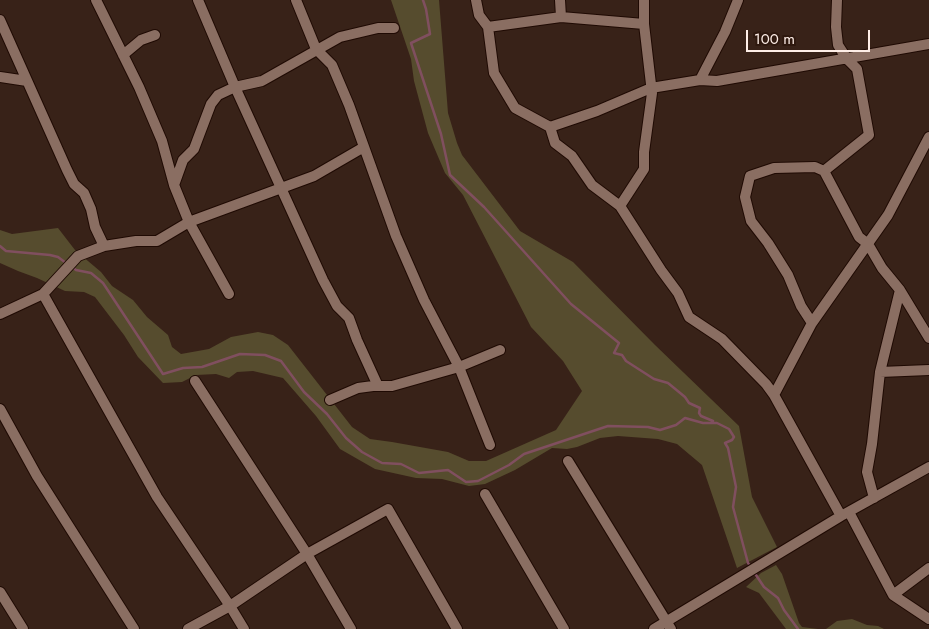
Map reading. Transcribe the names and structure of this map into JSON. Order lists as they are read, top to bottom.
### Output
{
  "scale_bar": "100 m"
}
